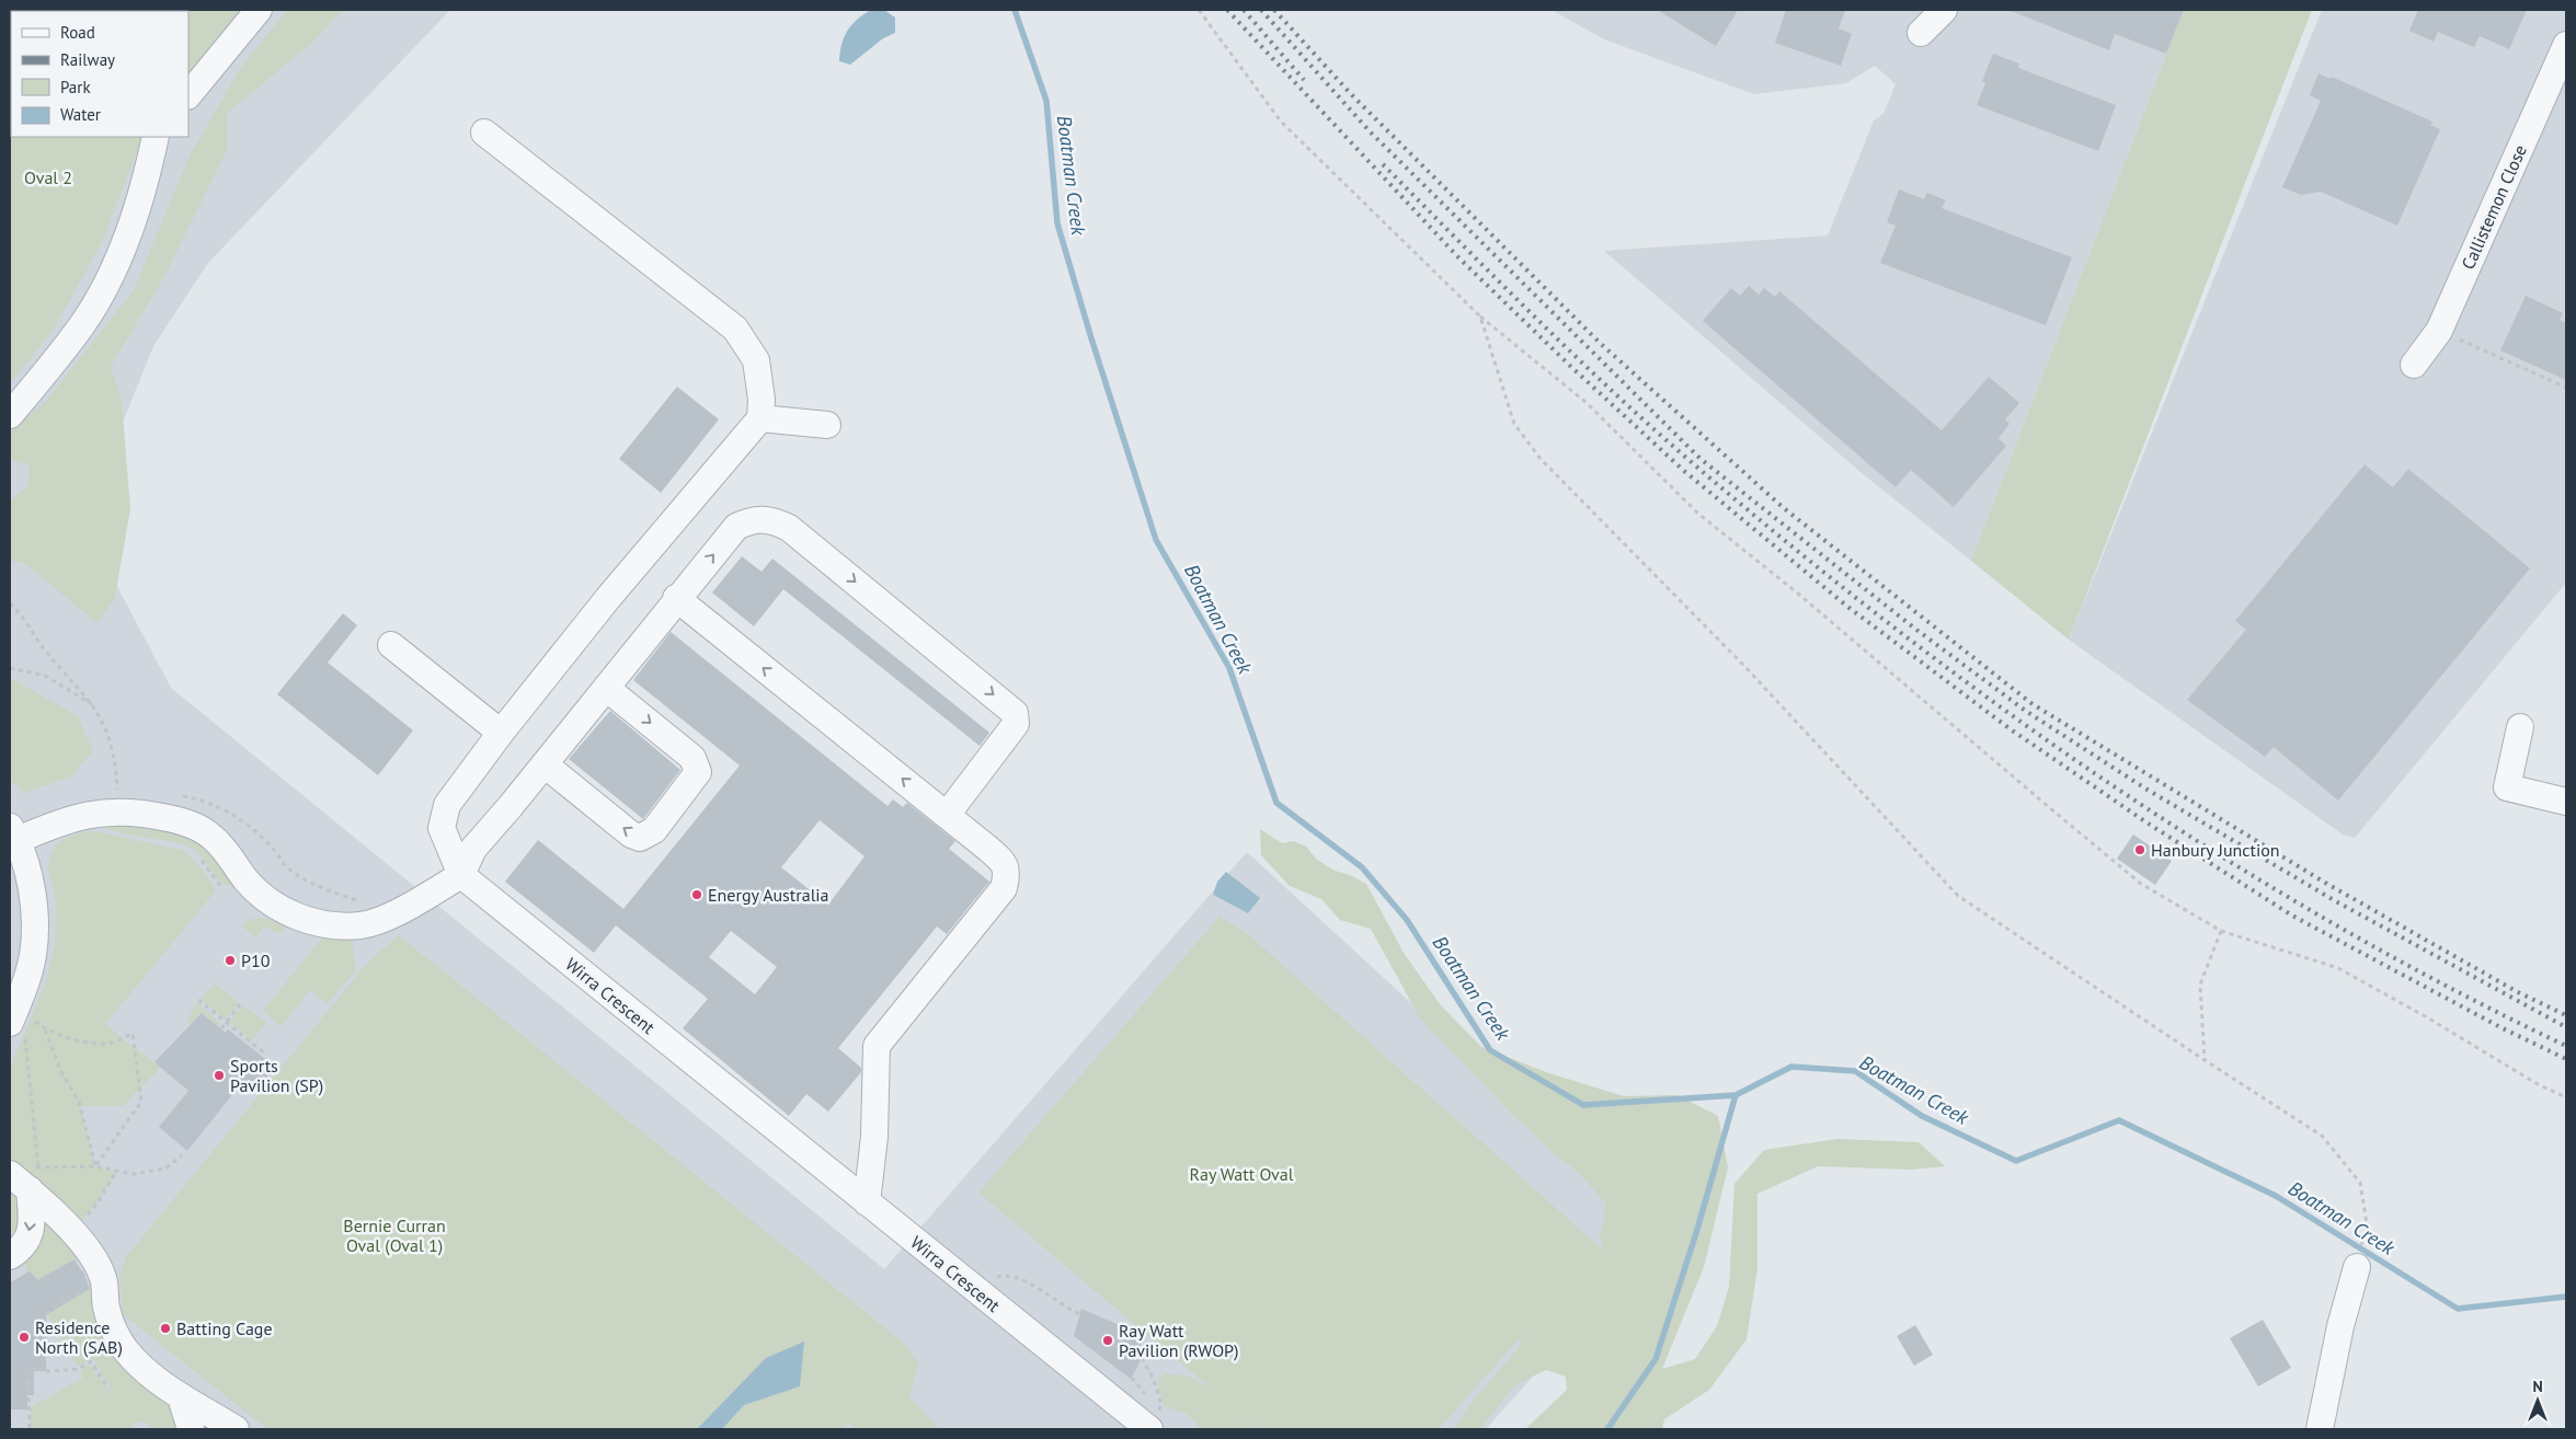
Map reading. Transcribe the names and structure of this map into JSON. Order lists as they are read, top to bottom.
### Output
{
  "streets": {
    "street": ["Callistemon Close", "Wirra Crescent"]
  },
  "water": ["Boatman Creek"],
  "parks": ["Oval 2", "Ray Watt Oval", "Bernie Curran Oval (Oval 1)"],
  "places": [
    "Hanbury Junction",
    "Energy Australia",
    "P10",
    "Sports Pavilion (SP)",
    "Batting Cage",
    "Residence North (SAB)",
    "Ray Watt Pavilion (RWOP)"
  ],
  "legend": [
    "Road",
    "Railway",
    "Park",
    "Water"
  ],
  "north": "top"
}
